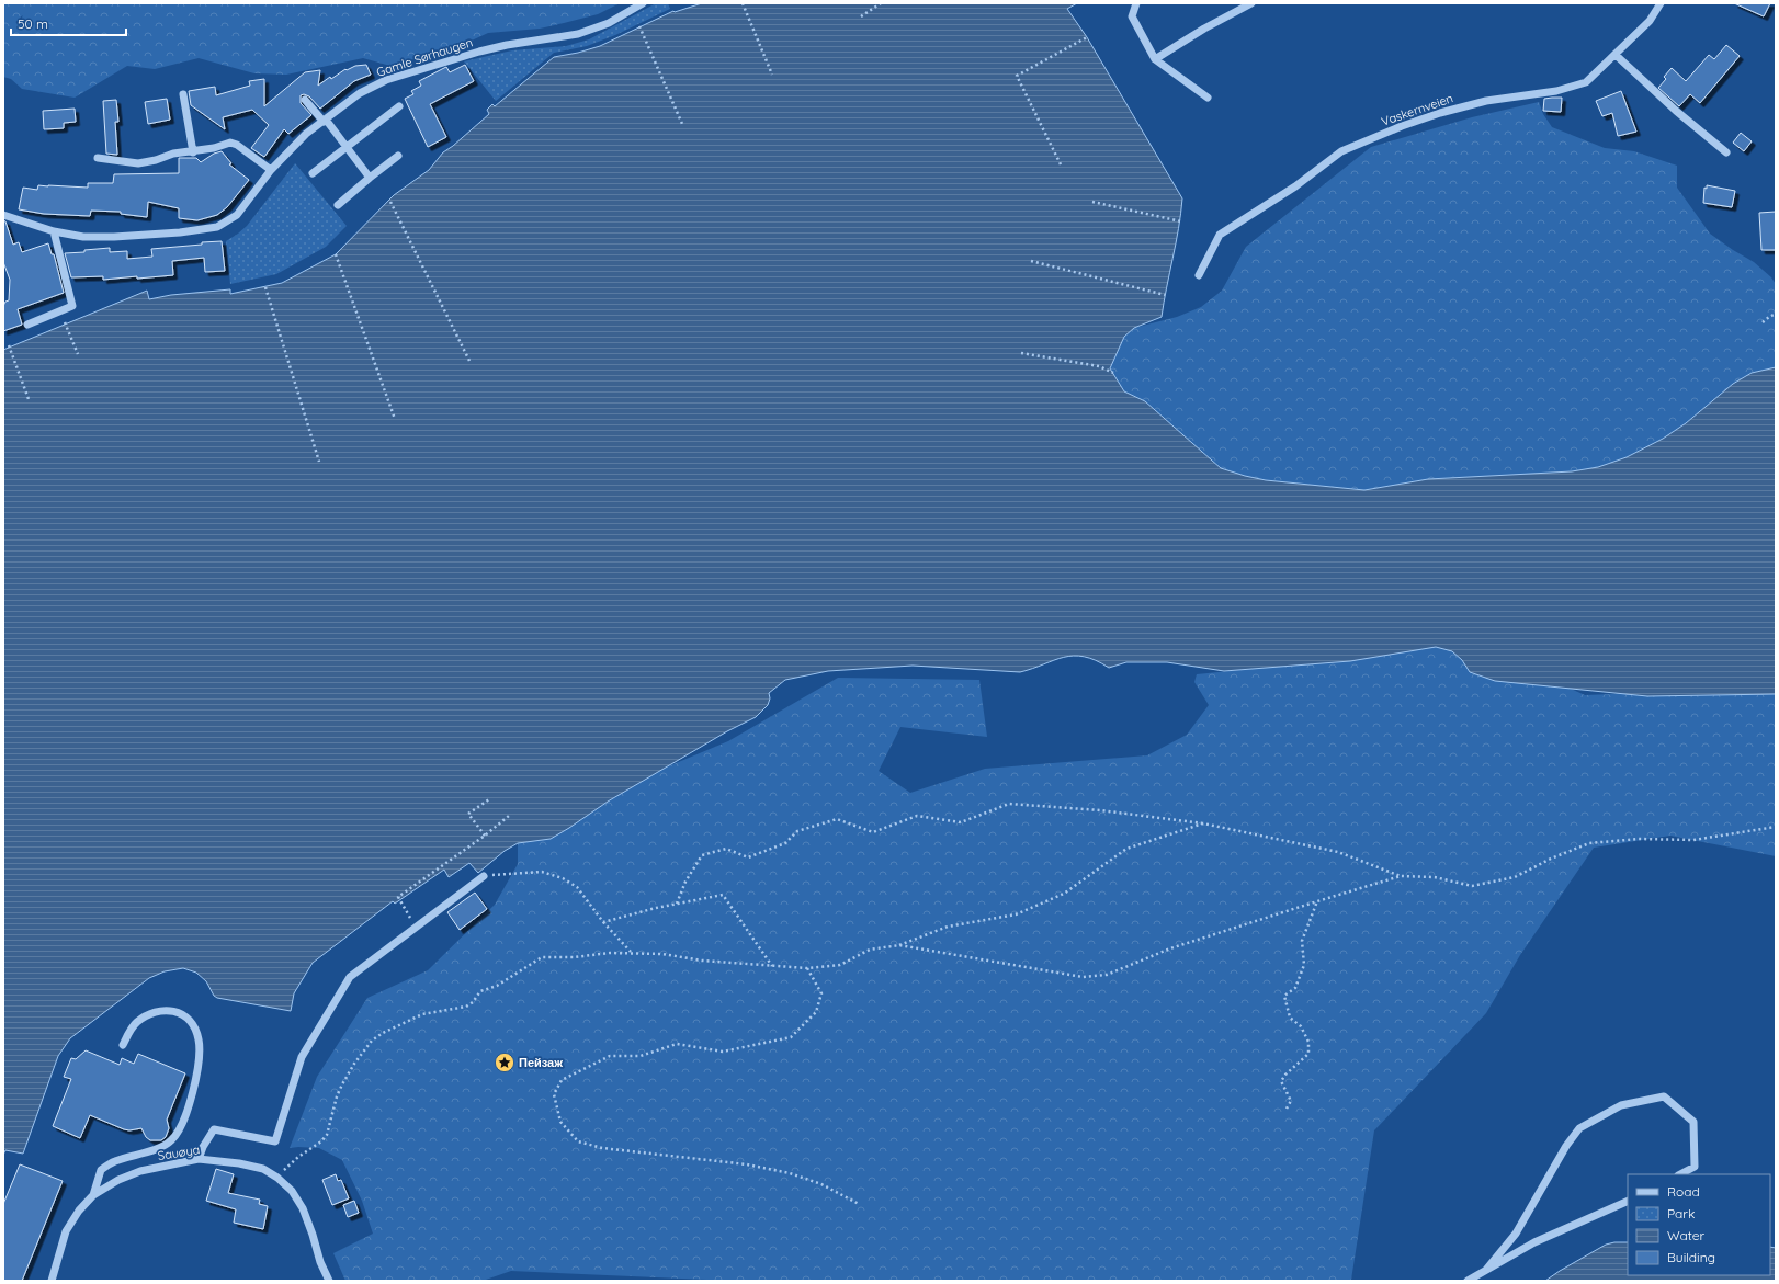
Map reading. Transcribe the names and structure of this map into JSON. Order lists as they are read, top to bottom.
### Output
{
  "streets": {
    "street": ["Gamle Sørhaugen", "Vaskernveien", "Sauøya"]
  },
  "places": {
    "place": ["Пейзаж"]
  },
  "legend": [
    "Road",
    "Park",
    "Water",
    "Building"
  ],
  "scale_bar": "50 m"
}
